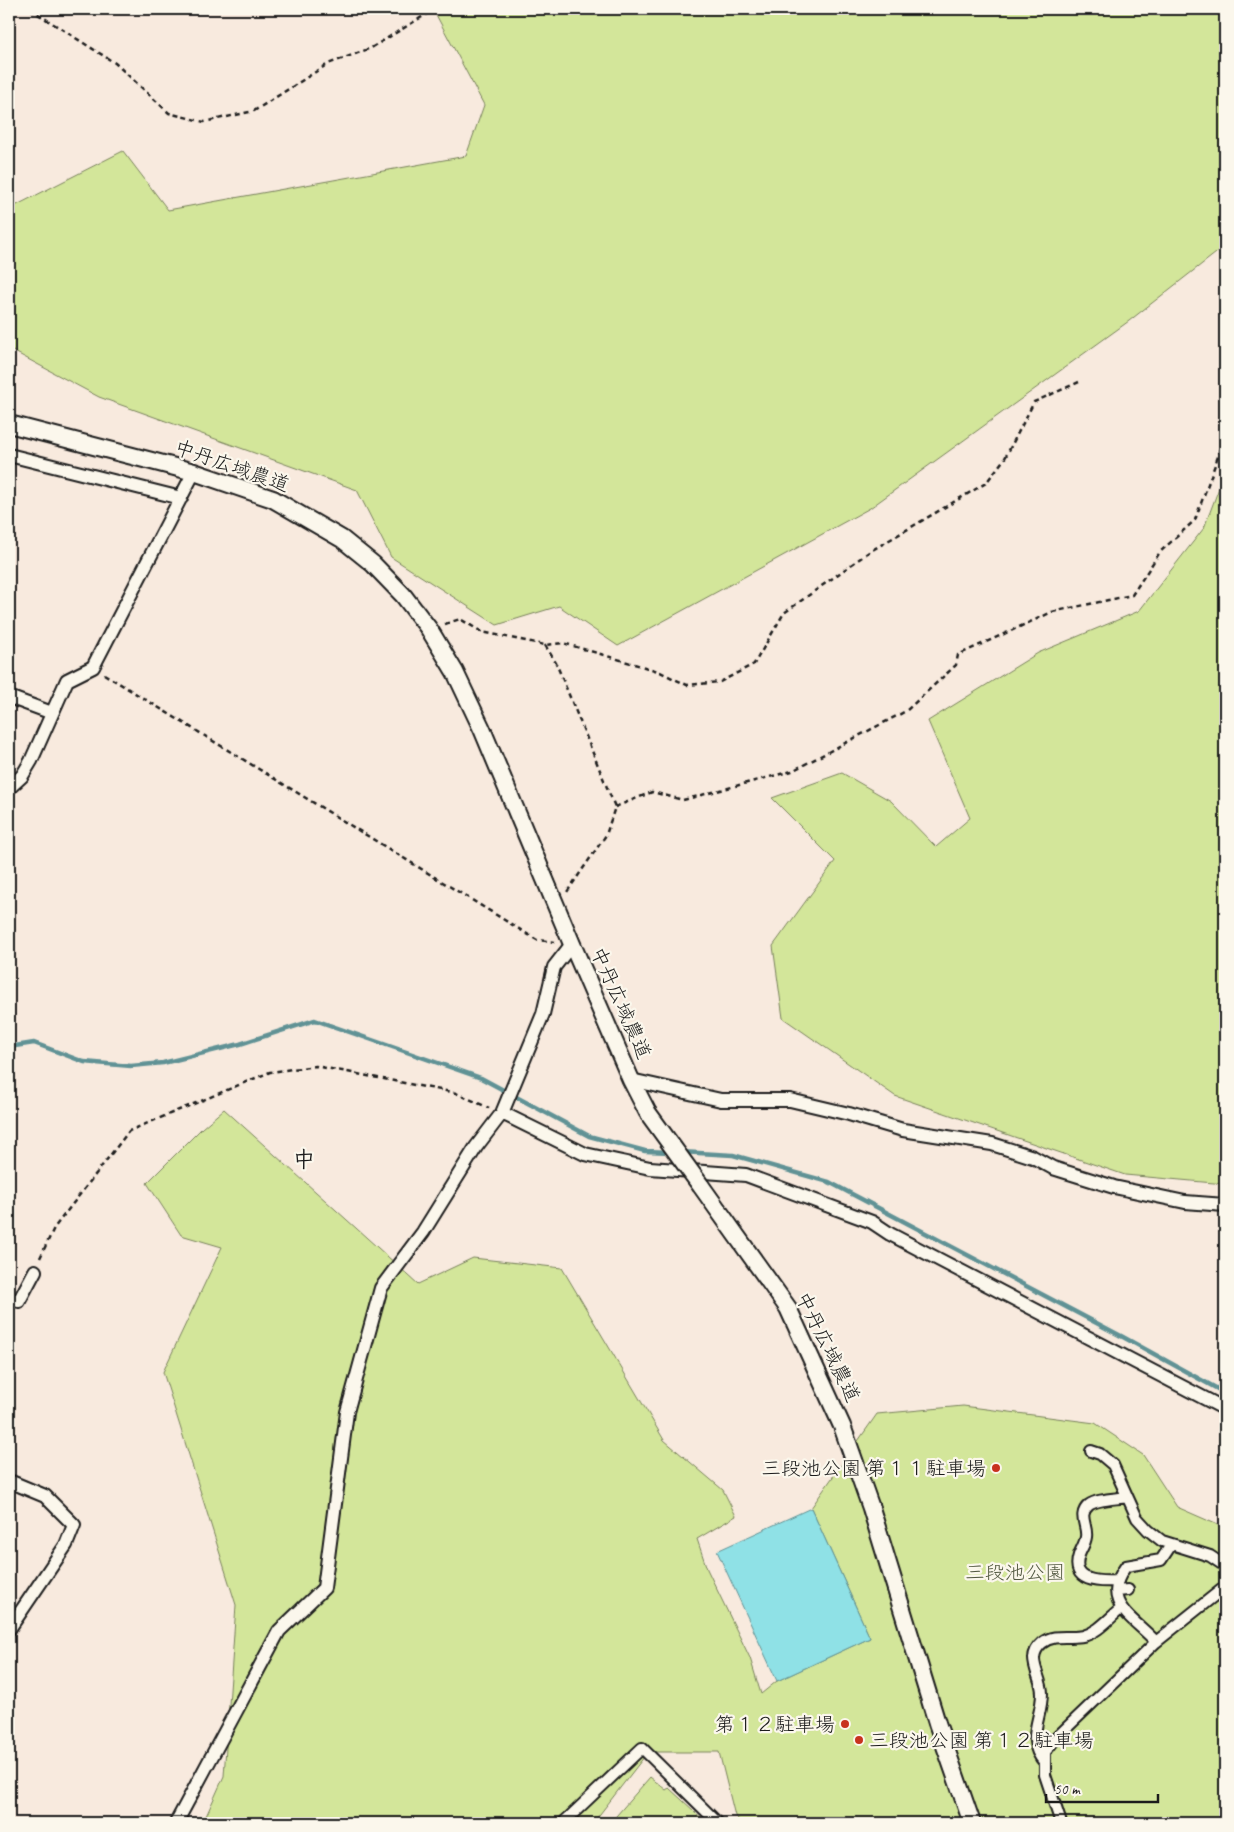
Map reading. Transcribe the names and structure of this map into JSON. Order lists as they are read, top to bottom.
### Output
{
  "streets": {
    "street": ["中丹広域農道"]
  },
  "districts": ["中"],
  "parks": ["三段池公園"],
  "places": ["三段池公園 第１１駐車場", "第１２駐車場", "三段池公園 第１２駐車場"],
  "scale_bar": "50 m"
}
